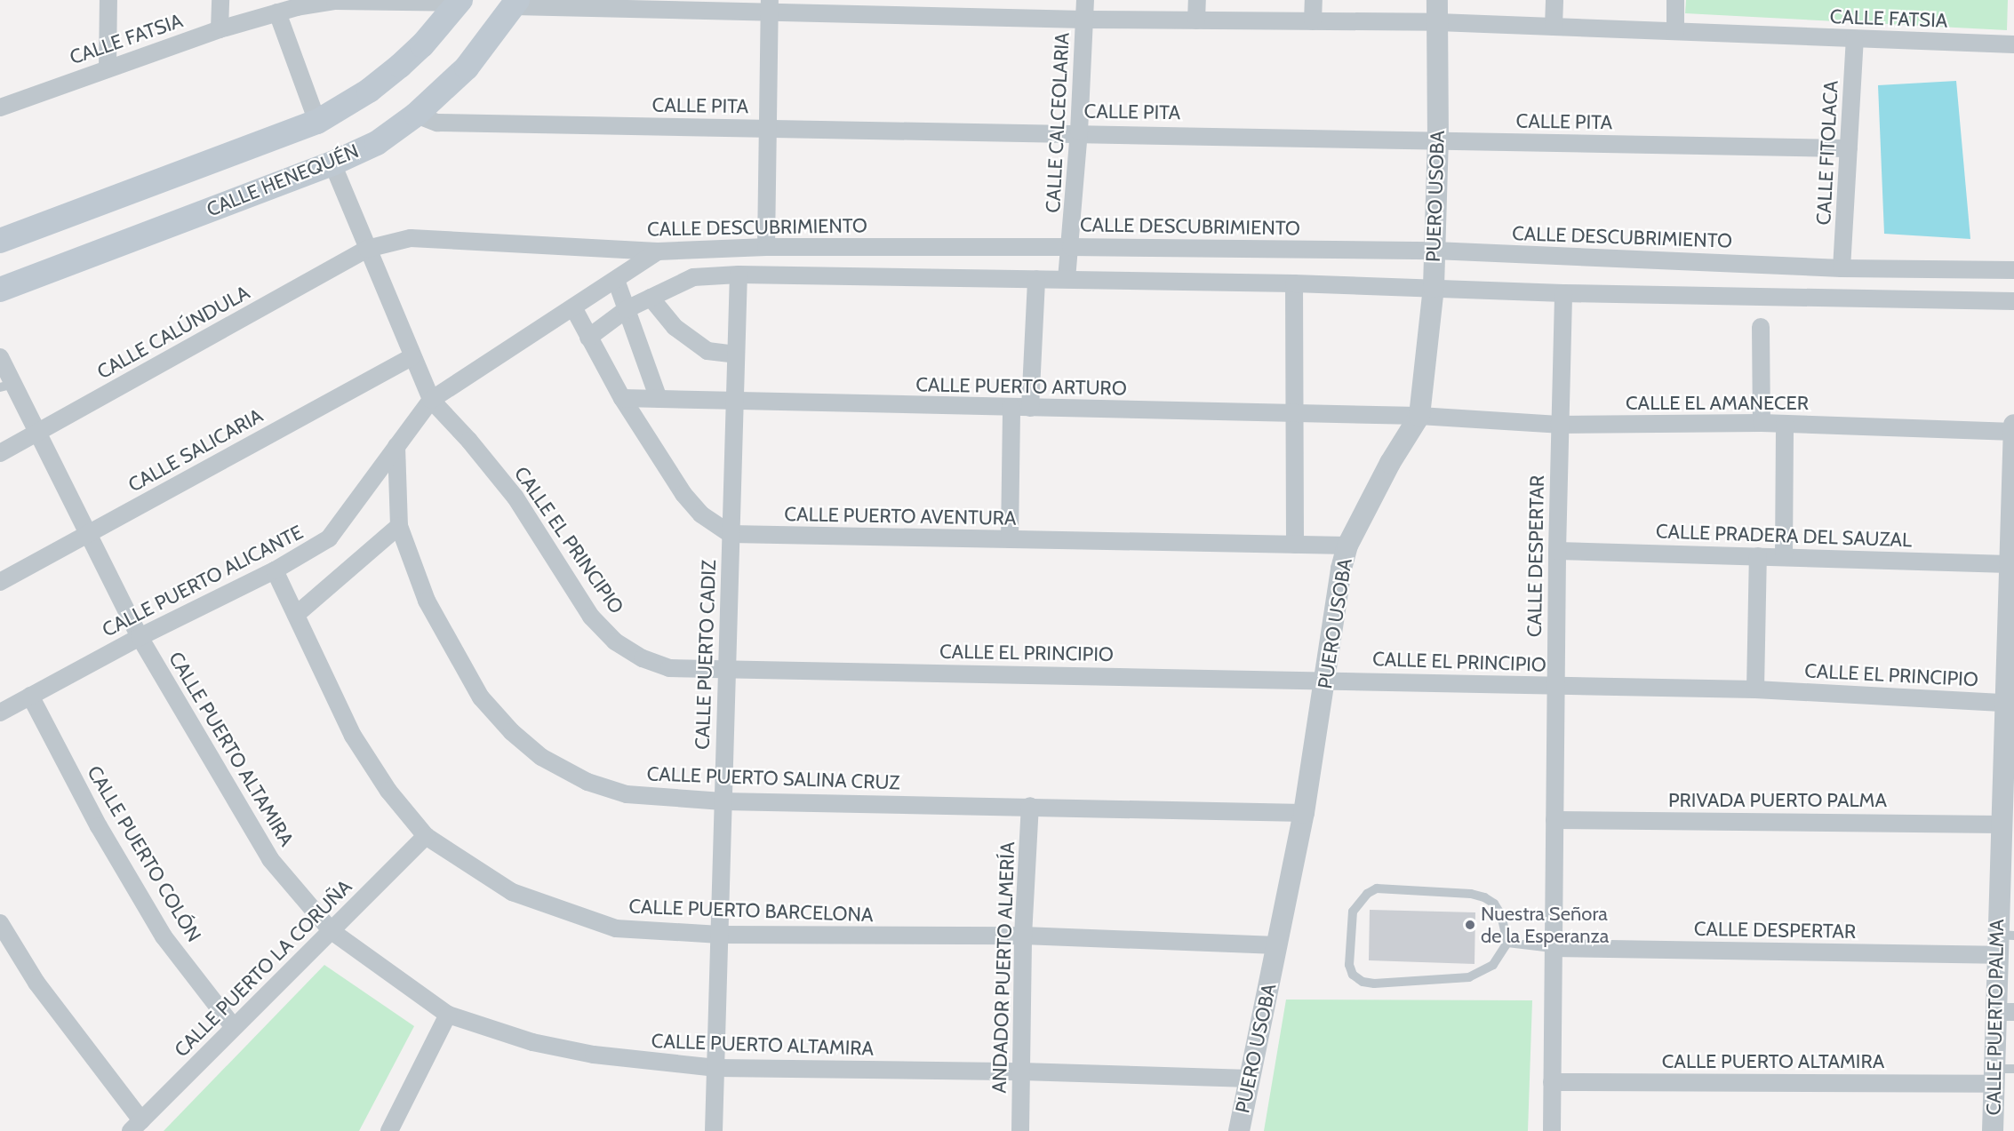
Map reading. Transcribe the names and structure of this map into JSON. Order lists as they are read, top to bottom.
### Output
{
  "streets": {
    "main road": ["CALLE HENEQUÉN"],
    "street": [
      "CALLE FATSIA",
      "CALLE PITA",
      "CALLE CALCEOLARIA",
      "CALLE FITOLACA",
      "PUERO USOBA",
      "CALLE DESCUBRIMIENTO",
      "CALLE CALÚNDULA",
      "CALLE PUERTO ARTURO",
      "CALLE EL AMANECER",
      "CALLE SALICARIA",
      "CALLE PUERTO AVENTURA",
      "CALLE PRADERA DEL SAUZAL",
      "CALLE EL PRINCIPIO",
      "CALLE DESPERTAR",
      "CALLE PUERTO ALICANTE",
      "CALLE PUERTO CADIZ",
      "CALLE PUERTO ALTAMIRA",
      "CALLE PUERTO SALINA CRUZ",
      "PRIVADA PUERTO PALMA",
      "CALLE PUERTO COLÓN",
      "CALLE PUERTO BARCELONA",
      "ANDADOR PUERTO ALMERÍA",
      "CALLE PUERTO LA CORUÑA",
      "CALLE PUERTO PALMA"
    ]
  },
  "crossings": [
    ["CALLE FATSIA", "CALLE CALCEOLARIA"],
    ["CALLE FATSIA", "CALLE FITOLACA"],
    ["CALLE FATSIA", "CALLE HENEQUÉN"],
    ["CALLE FATSIA", "PUERO USOBA"],
    ["CALLE PITA", "CALLE CALCEOLARIA"],
    ["CALLE PITA", "CALLE FITOLACA"],
    ["CALLE PITA", "CALLE HENEQUÉN"],
    ["CALLE PITA", "PUERO USOBA"],
    ["CALLE CALCEOLARIA", "CALLE DESCUBRIMIENTO"],
    ["CALLE FITOLACA", "CALLE DESCUBRIMIENTO"],
    ["CALLE HENEQUÉN", "CALLE EL PRINCIPIO"],
    ["PUERO USOBA", "CALLE DESCUBRIMIENTO"],
    ["PUERO USOBA", "CALLE PUERTO ARTURO"],
    ["PUERO USOBA", "CALLE EL AMANECER"],
    ["PUERO USOBA", "CALLE PUERTO AVENTURA"],
    ["PUERO USOBA", "CALLE EL PRINCIPIO"],
    ["PUERO USOBA", "CALLE PUERTO ALTAMIRA"],
    ["PUERO USOBA", "CALLE PUERTO SALINA CRUZ"],
    ["PUERO USOBA", "CALLE PUERTO BARCELONA"],
    ["CALLE DESCUBRIMIENTO", "CALLE CALÚNDULA"],
    ["CALLE DESCUBRIMIENTO", "CALLE EL PRINCIPIO"],
    ["CALLE CALÚNDULA", "CALLE EL PRINCIPIO"],
    ["CALLE CALÚNDULA", "CALLE PUERTO ALTAMIRA"],
    ["CALLE PUERTO ARTURO", "CALLE EL AMANECER"],
    ["CALLE PUERTO ARTURO", "CALLE PUERTO CADIZ"],
    ["CALLE EL AMANECER", "CALLE DESPERTAR"],
    ["CALLE EL AMANECER", "CALLE PUERTO PALMA"],
    ["CALLE SALICARIA", "CALLE EL PRINCIPIO"],
    ["CALLE SALICARIA", "CALLE PUERTO ALTAMIRA"],
    ["CALLE PUERTO AVENTURA", "CALLE PUERTO CADIZ"],
    ["CALLE PRADERA DEL SAUZAL", "CALLE DESPERTAR"],
    ["CALLE PRADERA DEL SAUZAL", "CALLE PUERTO PALMA"],
    ["CALLE EL PRINCIPIO", "CALLE DESPERTAR"],
    ["CALLE EL PRINCIPIO", "CALLE PUERTO ALICANTE"],
    ["CALLE EL PRINCIPIO", "CALLE PUERTO CADIZ"],
    ["CALLE EL PRINCIPIO", "CALLE PUERTO PALMA"],
    ["CALLE DESPERTAR", "CALLE PUERTO ALTAMIRA"],
    ["CALLE DESPERTAR", "PRIVADA PUERTO PALMA"],
    ["CALLE DESPERTAR", "CALLE PUERTO PALMA"],
    ["CALLE PUERTO ALICANTE", "CALLE PUERTO ALTAMIRA"],
    ["CALLE PUERTO ALICANTE", "CALLE PUERTO SALINA CRUZ"],
    ["CALLE PUERTO ALICANTE", "CALLE PUERTO COLÓN"],
    ["CALLE PUERTO ALICANTE", "CALLE PUERTO BARCELONA"],
    ["CALLE PUERTO CADIZ", "CALLE PUERTO ALTAMIRA"],
    ["CALLE PUERTO CADIZ", "CALLE PUERTO SALINA CRUZ"],
    ["CALLE PUERTO CADIZ", "CALLE PUERTO BARCELONA"],
    ["CALLE PUERTO ALTAMIRA", "ANDADOR PUERTO ALMERÍA"],
    ["CALLE PUERTO ALTAMIRA", "CALLE PUERTO LA CORUÑA"],
    ["CALLE PUERTO ALTAMIRA", "CALLE PUERTO PALMA"],
    ["CALLE PUERTO SALINA CRUZ", "ANDADOR PUERTO ALMERÍA"],
    ["PRIVADA PUERTO PALMA", "CALLE PUERTO PALMA"],
    ["CALLE PUERTO COLÓN", "CALLE PUERTO LA CORUÑA"],
    ["CALLE PUERTO BARCELONA", "ANDADOR PUERTO ALMERÍA"],
    ["CALLE PUERTO BARCELONA", "CALLE PUERTO LA CORUÑA"]
  ],
  "places": ["Nuestra Señora de la Esperanza"]
}
